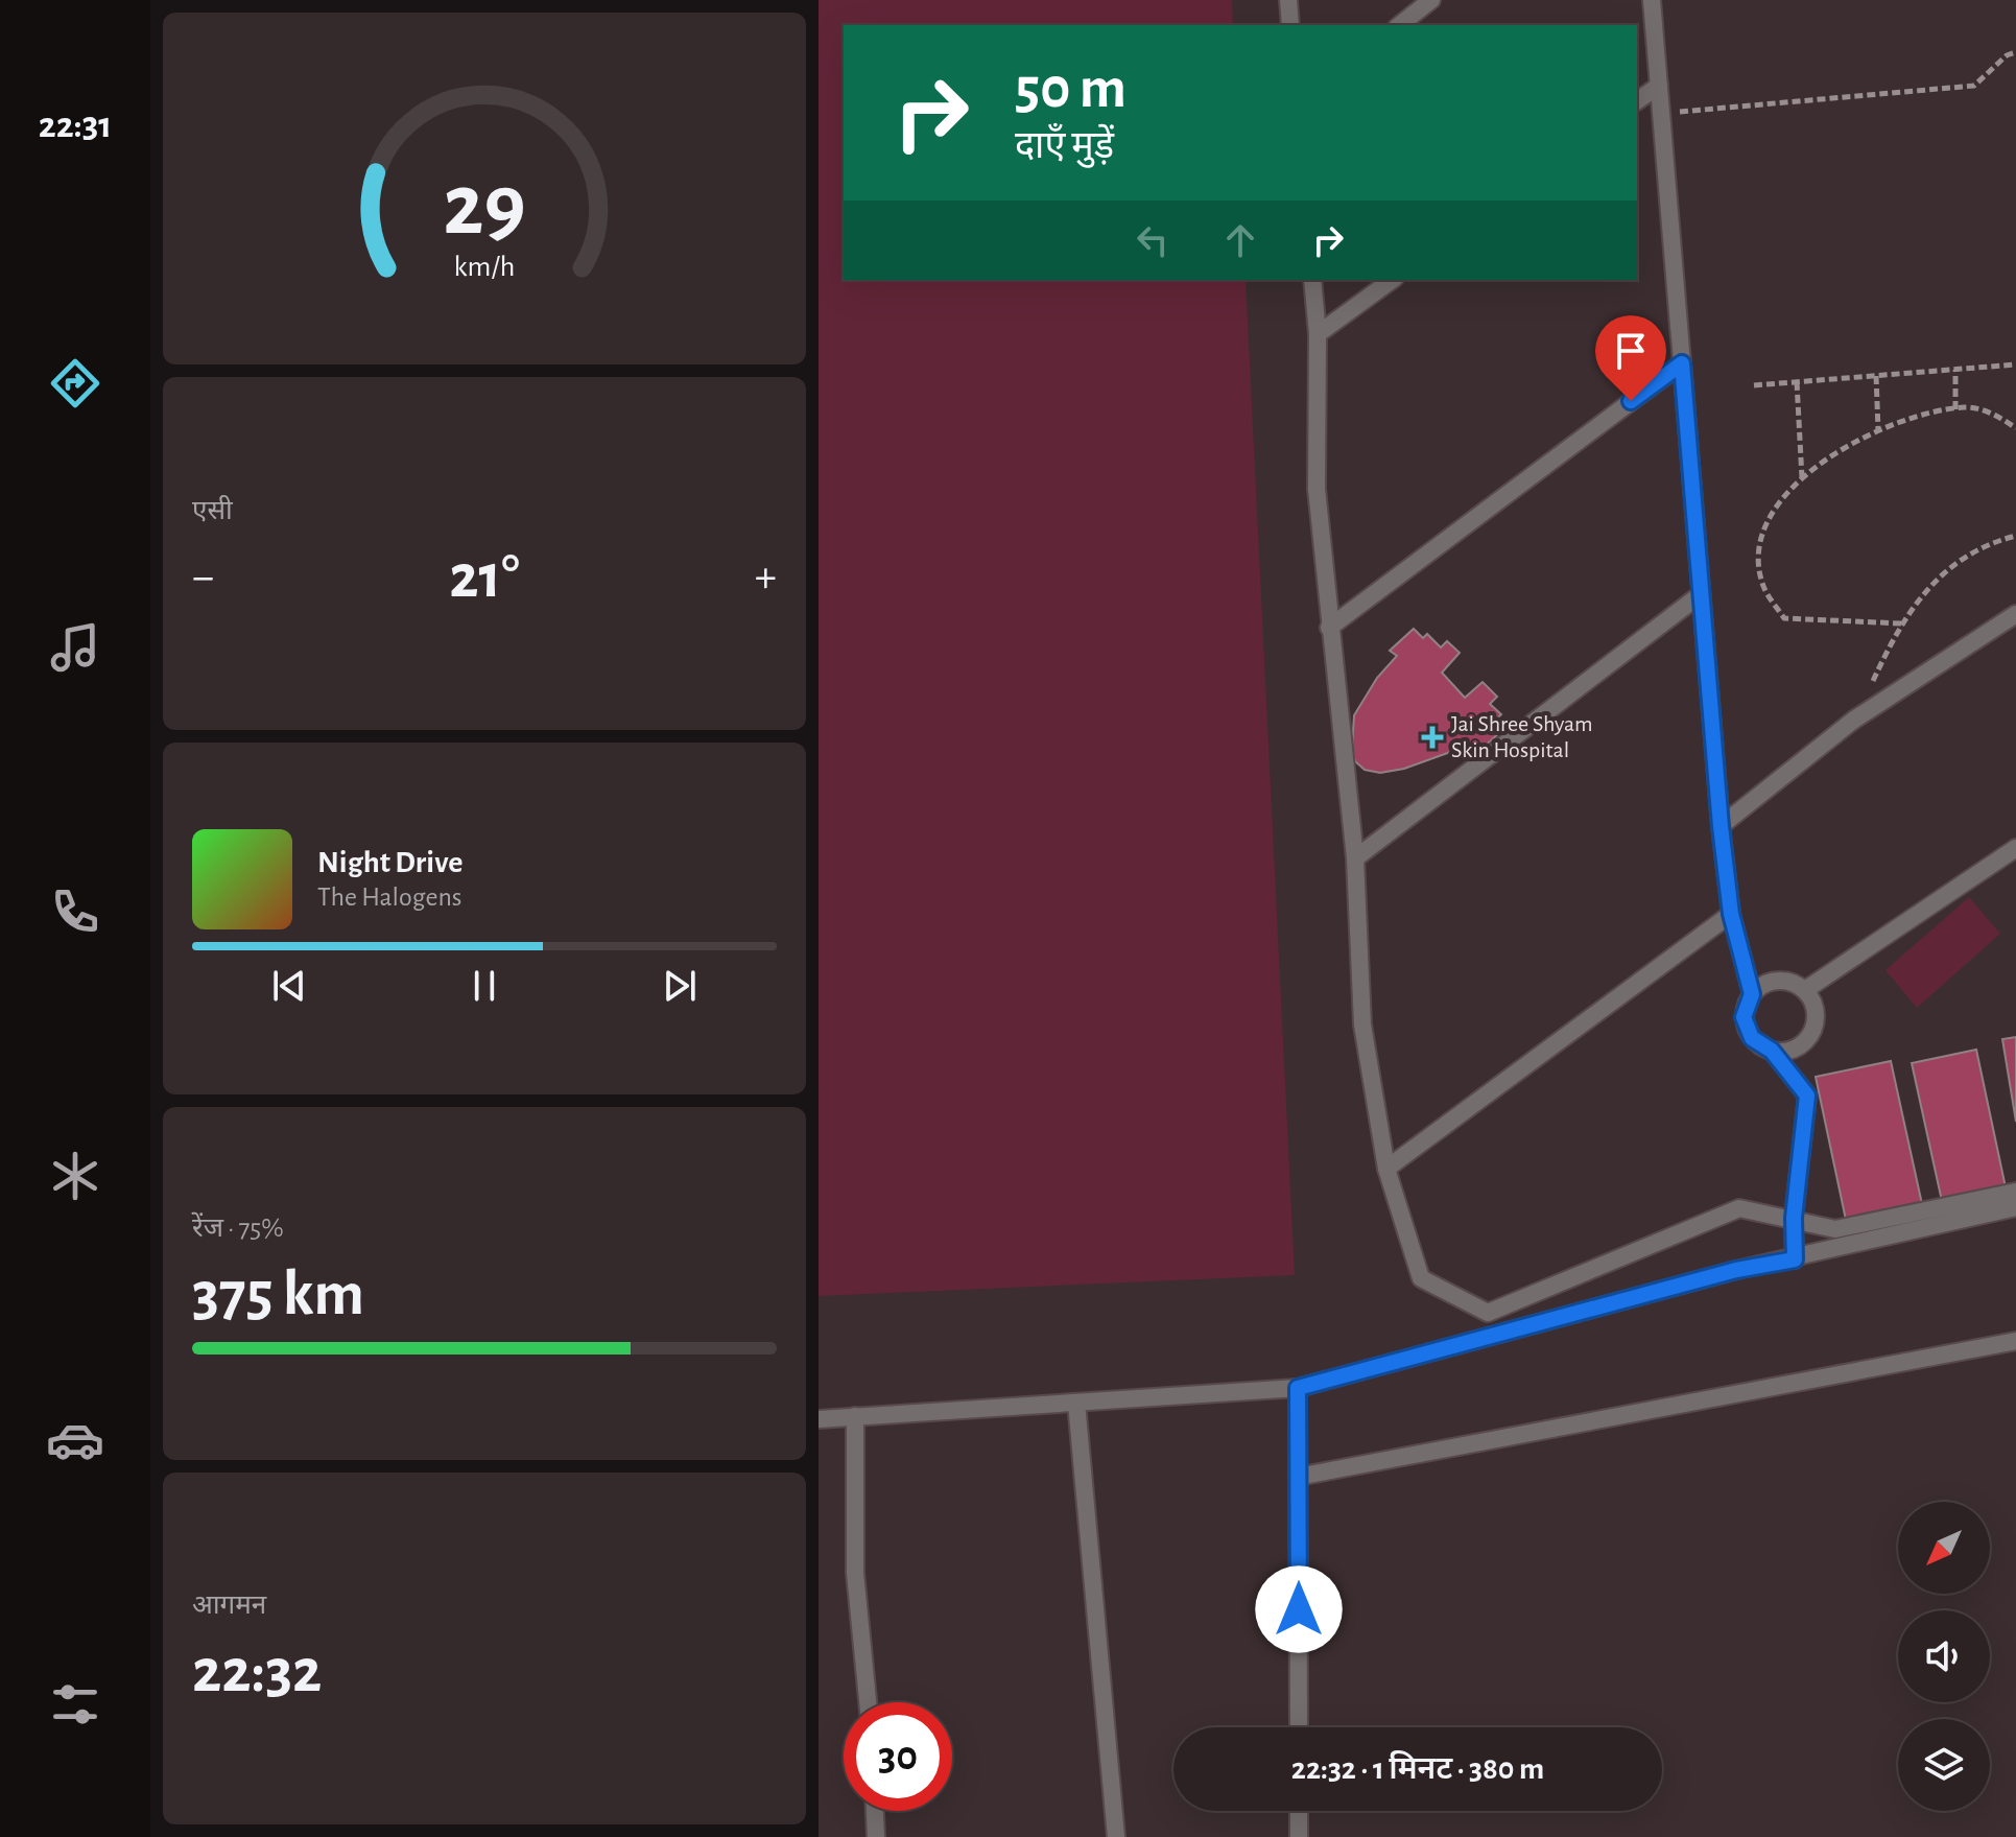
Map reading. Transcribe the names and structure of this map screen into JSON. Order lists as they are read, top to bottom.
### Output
{
  "places": {
    "health": ["Jai Shree Shyam Skin Hospital"]
  },
  "north": "bottom left",
  "page": {
    "tabs": "22:31",
    "turn": ["50 m", "दाएँ मुड़ें"],
    "tile": [
      "एसी",
      ["रेंज · 75%", "375 km"],
      ["आगमन", "22:32"]
    ],
    "heat": ["−", "21°", "+"],
    "song": ["Night Drive", "The Halogens"],
    "limit": "30",
    "trip": "22:32 · 1 मिनट · 380 m",
    "gauge": ["29", "km/h"]
  }
}
